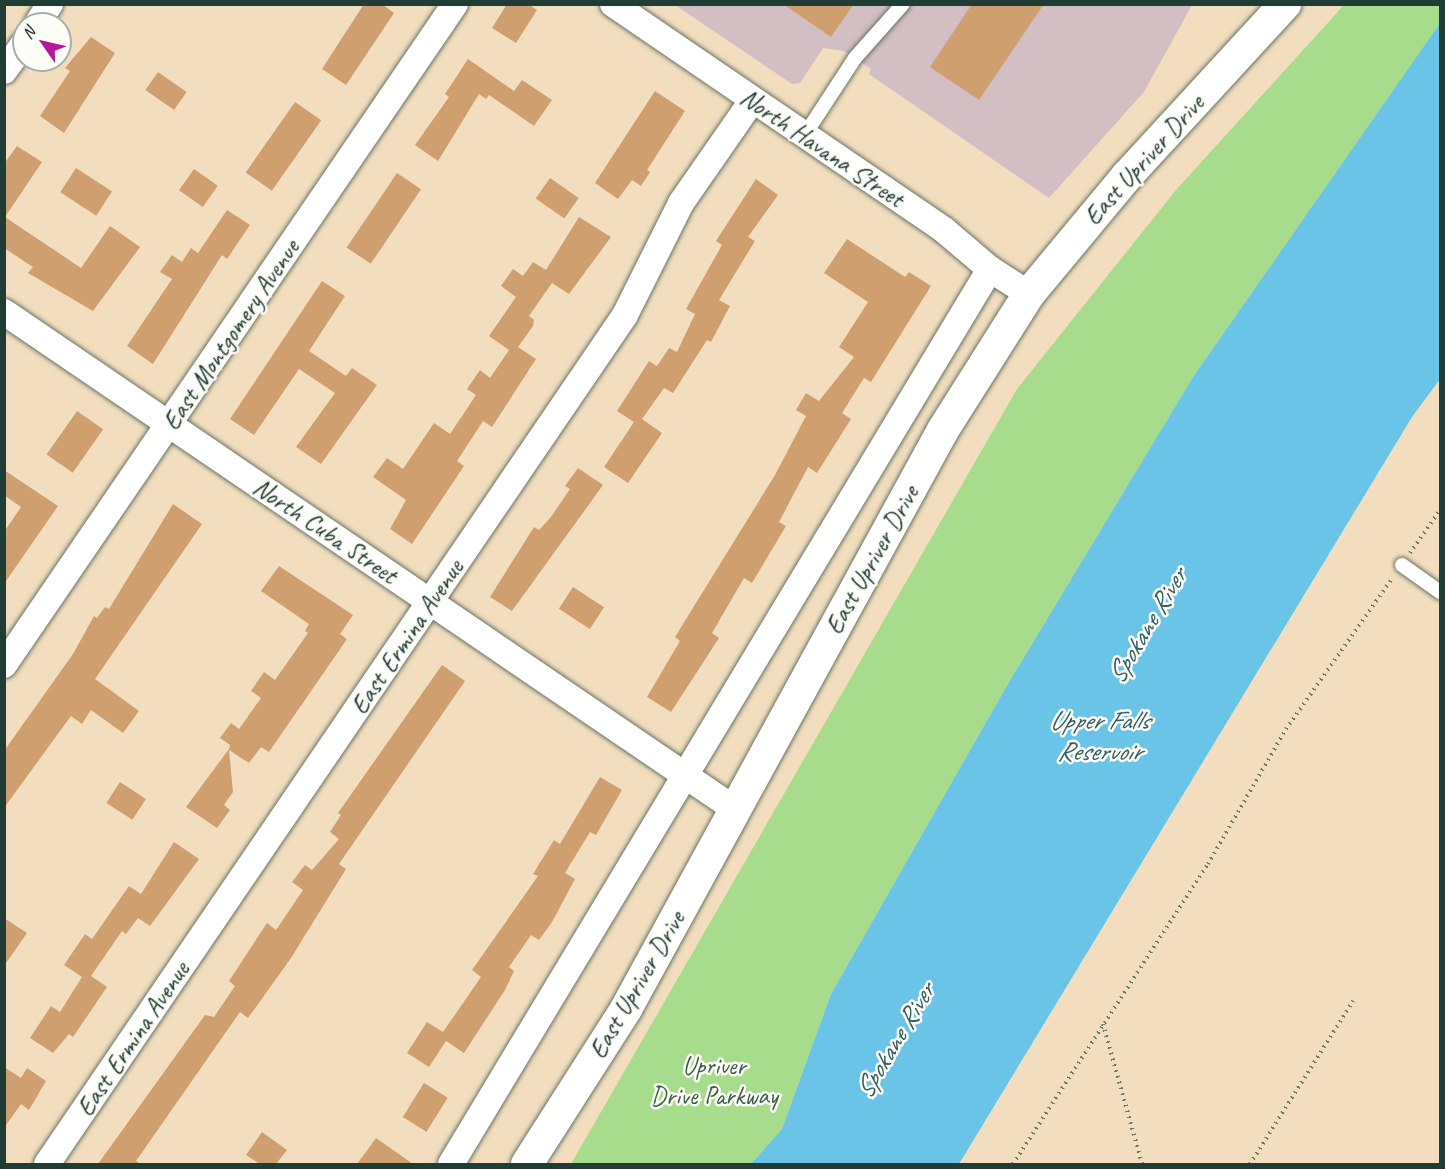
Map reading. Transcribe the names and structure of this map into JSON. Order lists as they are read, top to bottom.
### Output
{
  "streets": {
    "street": [
      "North Havana Street",
      "East Upriver Drive",
      "East Montgomery Avenue",
      "North Cuba Street",
      "East Ermina Avenue"
    ]
  },
  "crossings": [
    ["North Havana Street", "East Upriver Drive"],
    ["North Havana Street", "East Ermina Avenue"],
    ["East Upriver Drive", "North Cuba Street"],
    ["East Montgomery Avenue", "North Cuba Street"],
    ["North Cuba Street", "East Ermina Avenue"]
  ],
  "water": ["Spokane River", "Upper Falls Reservoir"],
  "parks": ["Upriver Drive Parkway"],
  "north": "top left"
}
